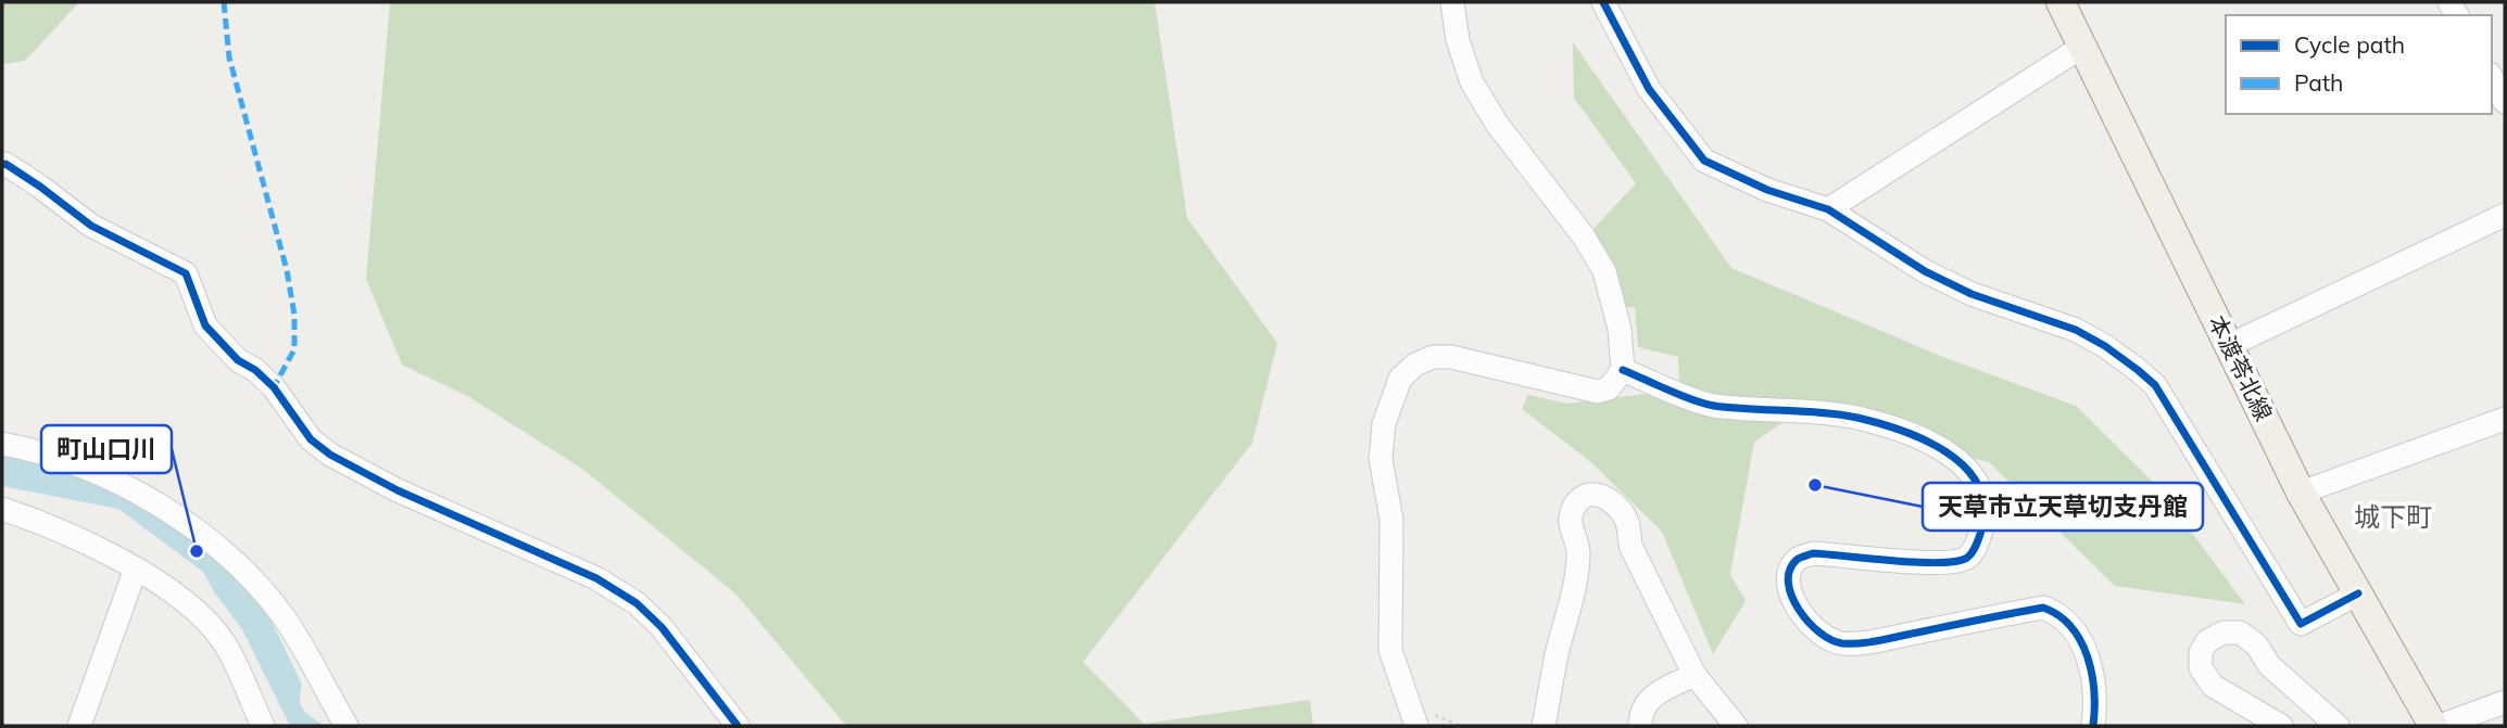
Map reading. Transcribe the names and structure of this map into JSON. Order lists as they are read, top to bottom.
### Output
{
  "streets": {
    "main road": ["本渡苓北線"]
  },
  "districts": ["城下町"],
  "places": ["天草市立天草切支丹館", "町山口川"],
  "legend": ["Cycle path", "Path"]
}
